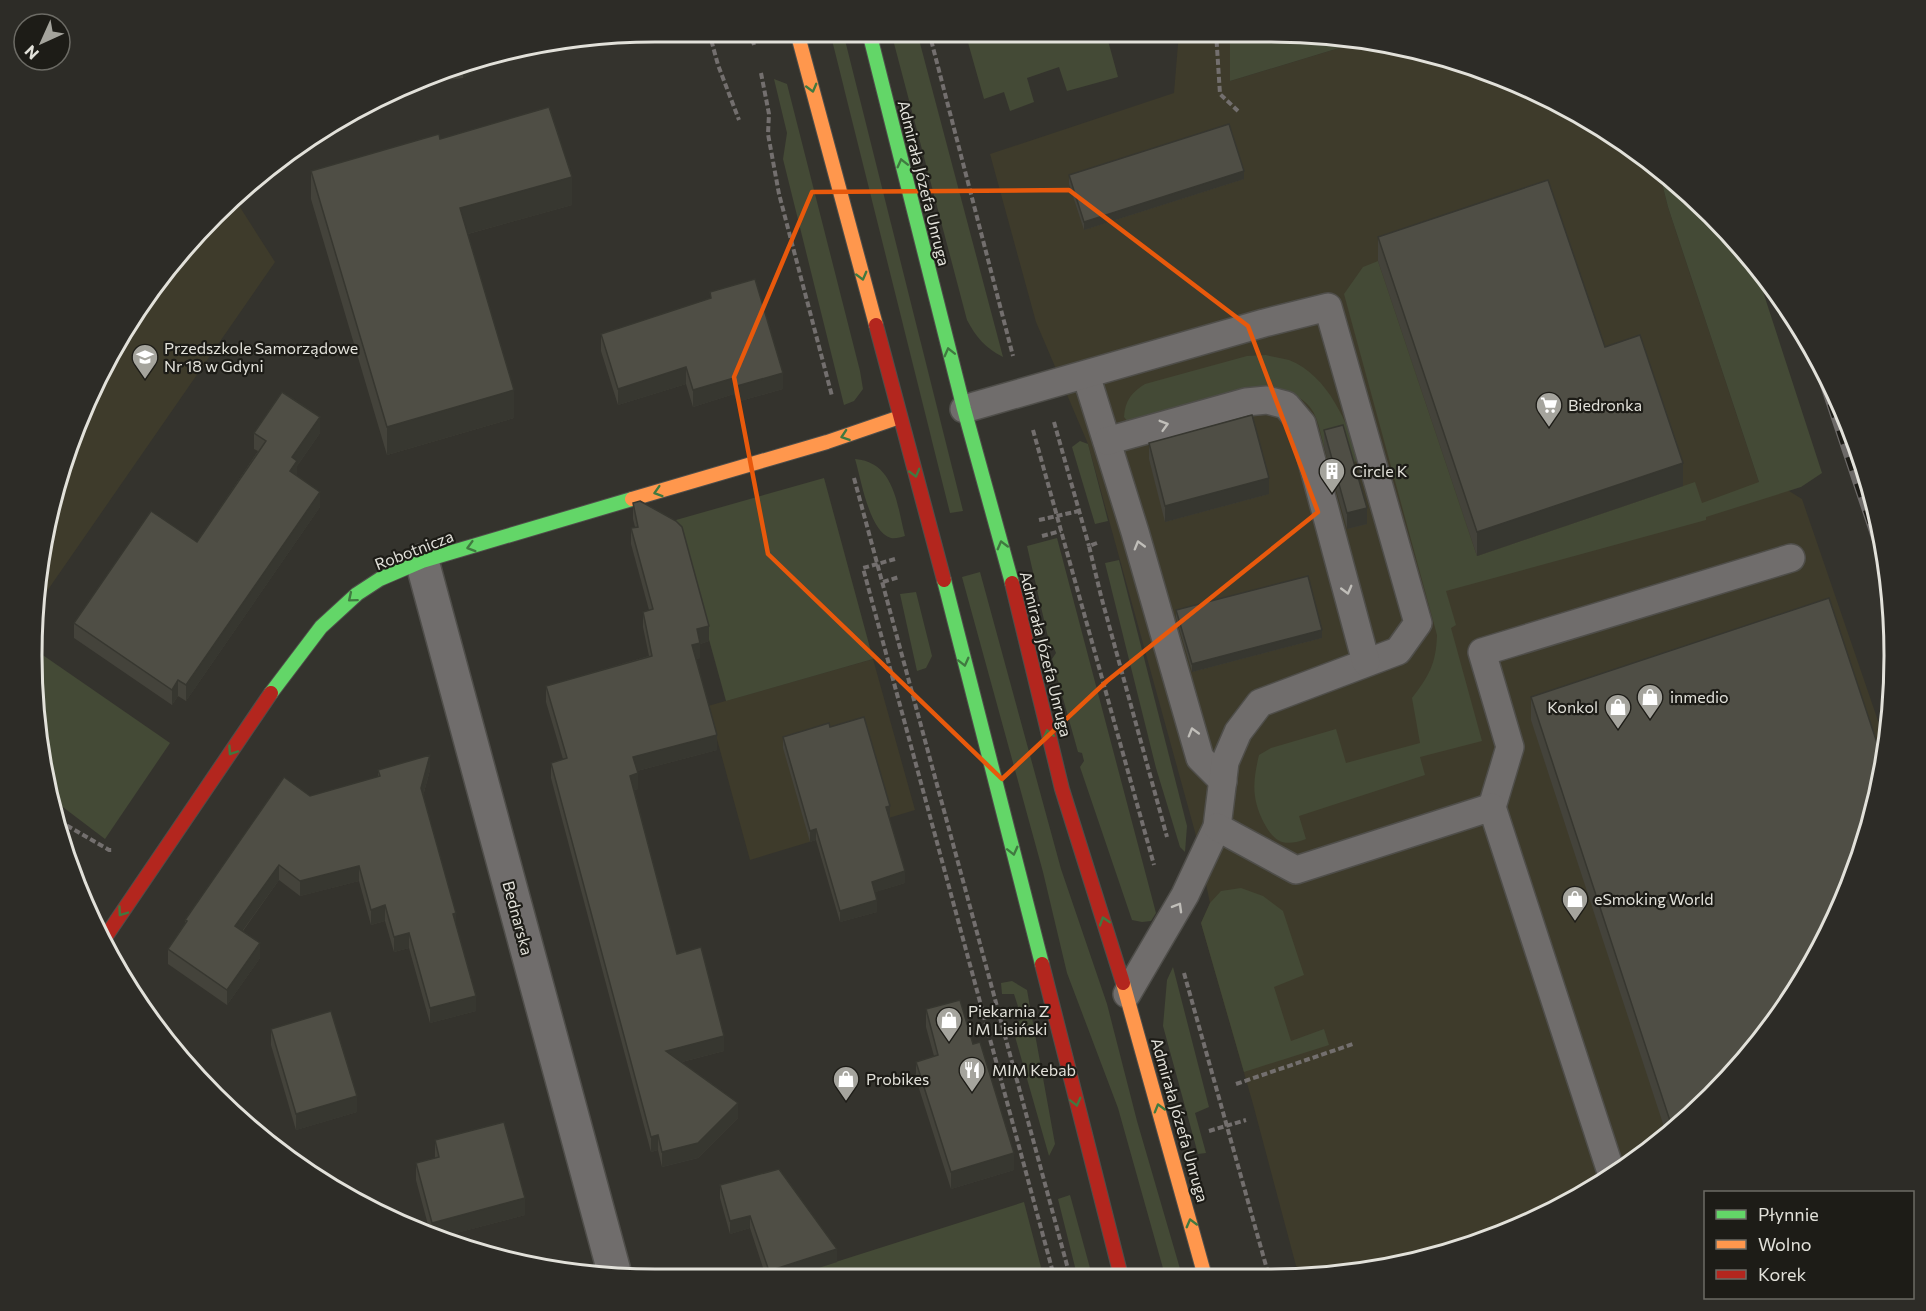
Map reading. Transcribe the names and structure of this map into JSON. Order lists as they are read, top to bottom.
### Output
{
  "streets": {
    "street": ["Admirała Józefa Unruga", "Robotnicza", "Bednarska"]
  },
  "crossings": [
    ["Robotnicza", "Bednarska"]
  ],
  "one_way": ["Robotnicza"],
  "places": {
    "school or university": ["Przedszkole Samorządowe Nr 18 w Gdyni"],
    "supermarket": ["Biedronka"],
    "building": ["Circle K"],
    "shop": [
      "inmedio",
      "Konkol",
      "eSmoking World",
      "Piekarnia Z i M Lisiński",
      "Probikes"
    ],
    "restaurant": ["MIM Kebab"]
  },
  "legend": ["Płynnie", "Wolno", "Korek"],
  "north": "bottom left"
}
